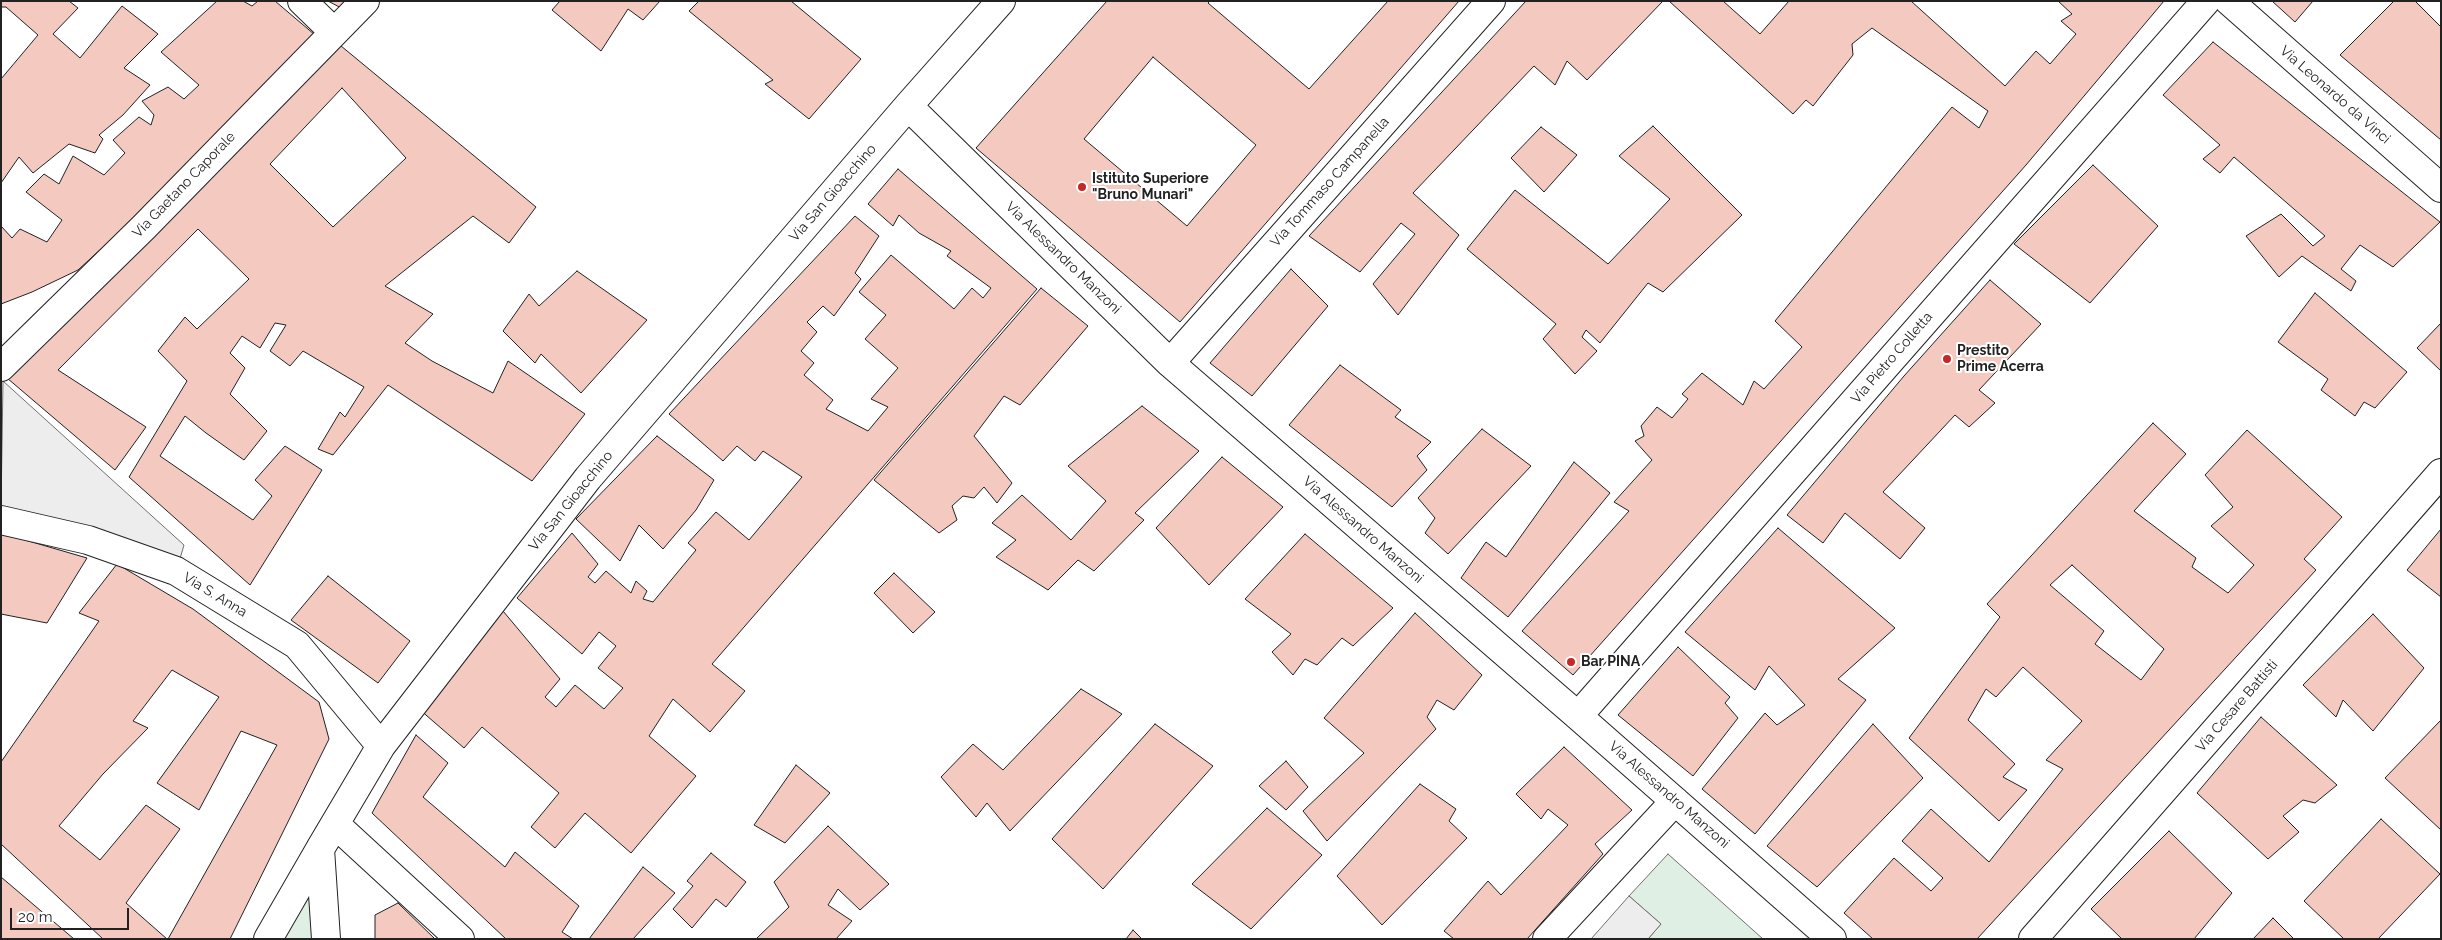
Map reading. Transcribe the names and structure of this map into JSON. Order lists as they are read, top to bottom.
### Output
{
  "streets": {
    "street": [
      "Via Leonardo da Vinci",
      "Via Tommaso Campanella",
      "Via Gaetano Caporale",
      "Via San Gioacchino",
      "Via Alessandro Manzoni",
      "Via Pietro Colletta",
      "Via S. Anna",
      "Via Cesare Battisti"
    ]
  },
  "crossings": [
    ["Via Tommaso Campanella", "Via Alessandro Manzoni"],
    ["Via San Gioacchino", "Via Alessandro Manzoni"],
    ["Via San Gioacchino", "Via S. Anna"],
    ["Via Alessandro Manzoni", "Via Pietro Colletta"]
  ],
  "places": ["Istituto Superiore \"Bruno Munari\"", "Prestito Prime Acerra", "Bar PINA"],
  "scale_bar": "20 m"
}
